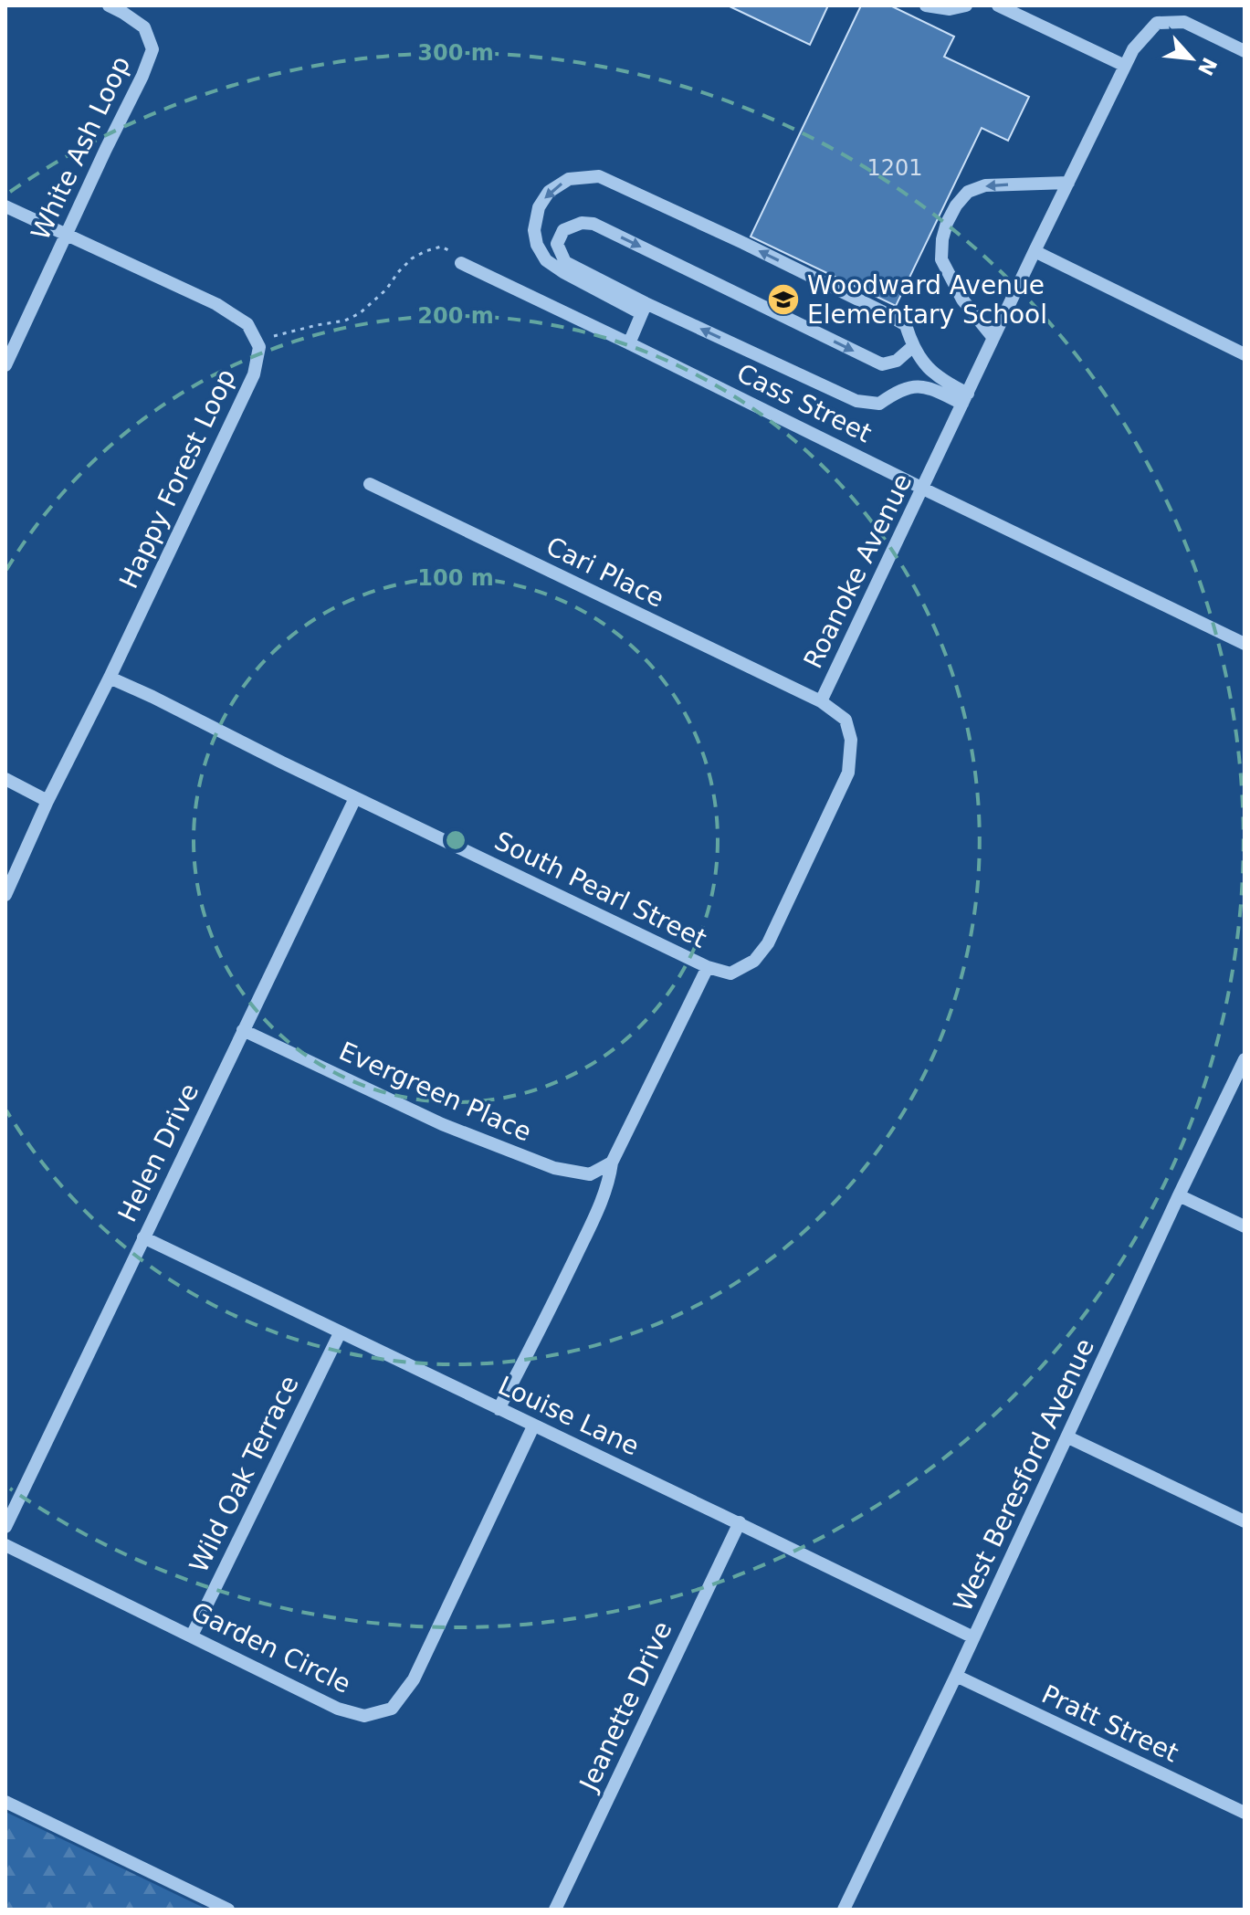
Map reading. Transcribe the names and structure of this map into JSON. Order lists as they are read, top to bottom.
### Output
{
  "streets": {
    "street": [
      "White Ash Loop",
      "Cass Street",
      "Happy Forest Loop",
      "Roanoke Avenue",
      "Cari Place",
      "South Pearl Street",
      "Evergreen Place",
      "Helen Drive",
      "Louise Lane",
      "Wild Oak Terrace",
      "West Beresford Avenue",
      "Garden Circle",
      "Jeanette Drive",
      "Pratt Street"
    ]
  },
  "crossings": [
    ["White Ash Loop", "Happy Forest Loop"],
    ["Cass Street", "Roanoke Avenue"],
    ["Happy Forest Loop", "South Pearl Street"],
    ["Roanoke Avenue", "Cari Place"],
    ["Roanoke Avenue", "South Pearl Street"],
    ["South Pearl Street", "Helen Drive"],
    ["Evergreen Place", "Helen Drive"],
    ["Helen Drive", "Louise Lane"],
    ["Louise Lane", "Wild Oak Terrace"],
    ["Louise Lane", "West Beresford Avenue"],
    ["Louise Lane", "Garden Circle"],
    ["Louise Lane", "Jeanette Drive"],
    ["Wild Oak Terrace", "Garden Circle"],
    ["West Beresford Avenue", "Pratt Street"]
  ],
  "places": {
    "school or university": ["Woodward Avenue Elementary School"]
  },
  "house_numbers": ["1201"],
  "north": "bottom right",
  "rings": ["300 m", "200 m", "100 m"]
}
